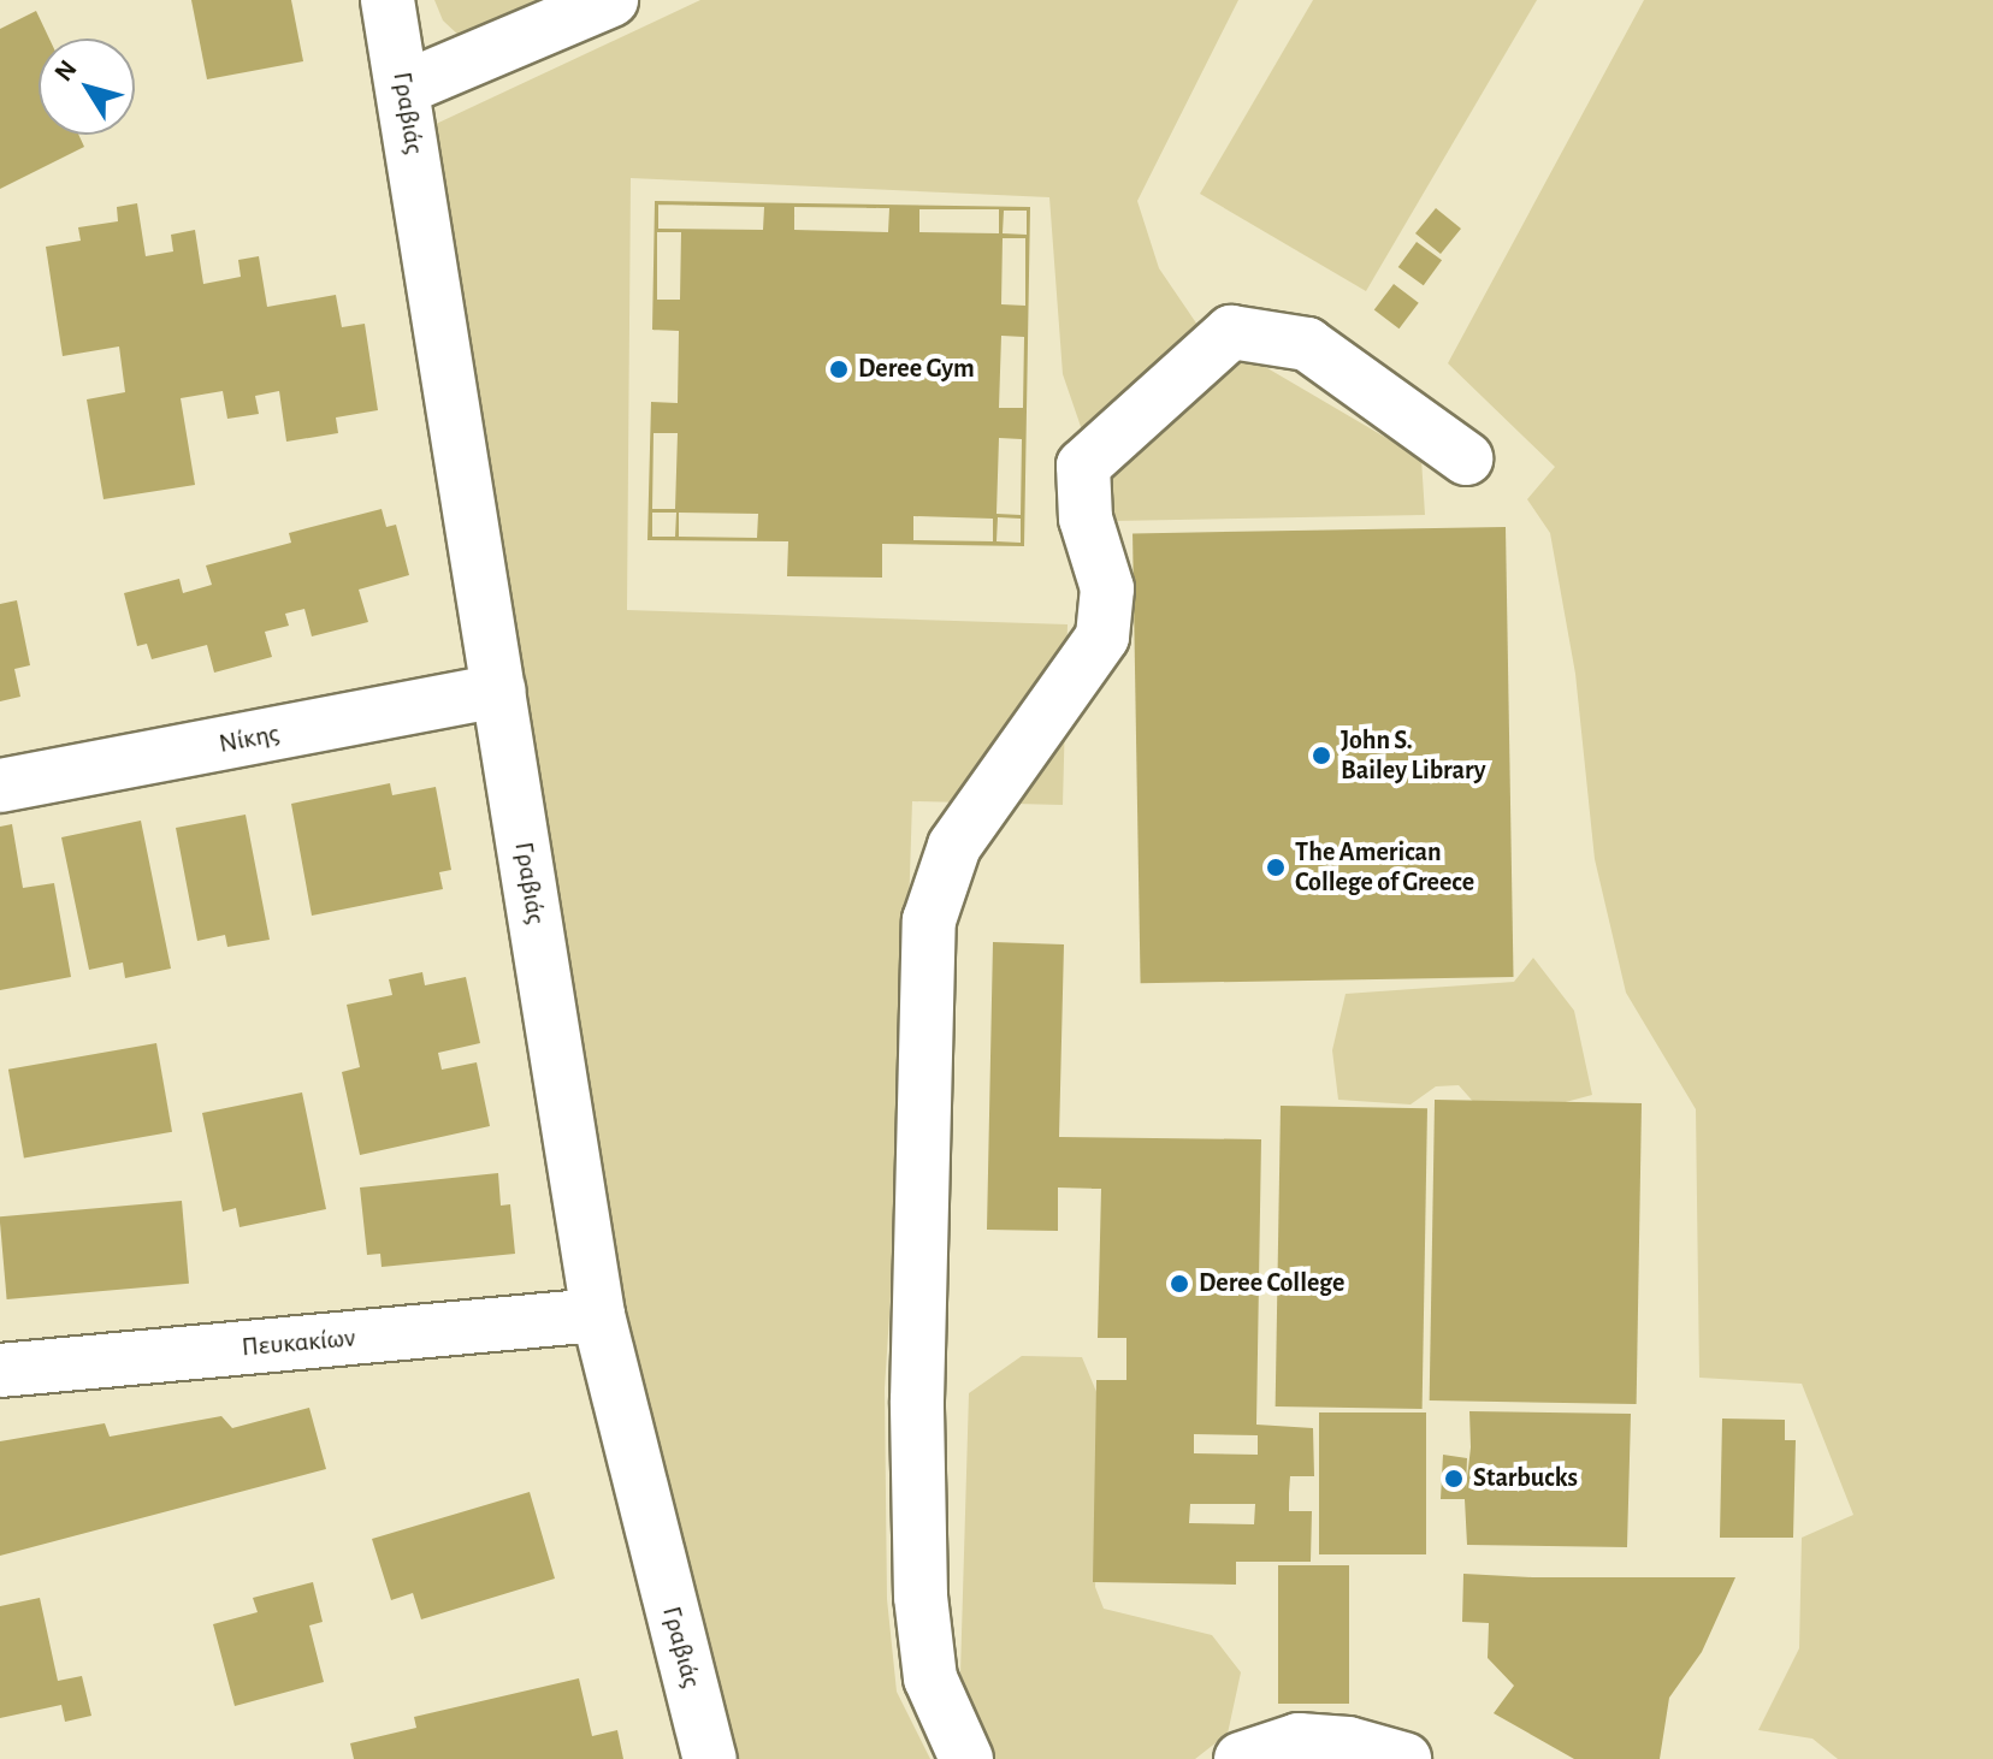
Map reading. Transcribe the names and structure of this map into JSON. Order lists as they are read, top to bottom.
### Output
{
  "streets": {
    "street": ["Γραβιάς", "Νίκης", "Πευκακίων"]
  },
  "crossings": [
    ["Γραβιάς", "Νίκης"],
    ["Γραβιάς", "Πευκακίων"]
  ],
  "places": [
    "Deree Gym",
    "John S. Bailey Library",
    "The American College of Greece",
    "Deree College",
    "Starbucks"
  ],
  "north": "top left"
}
